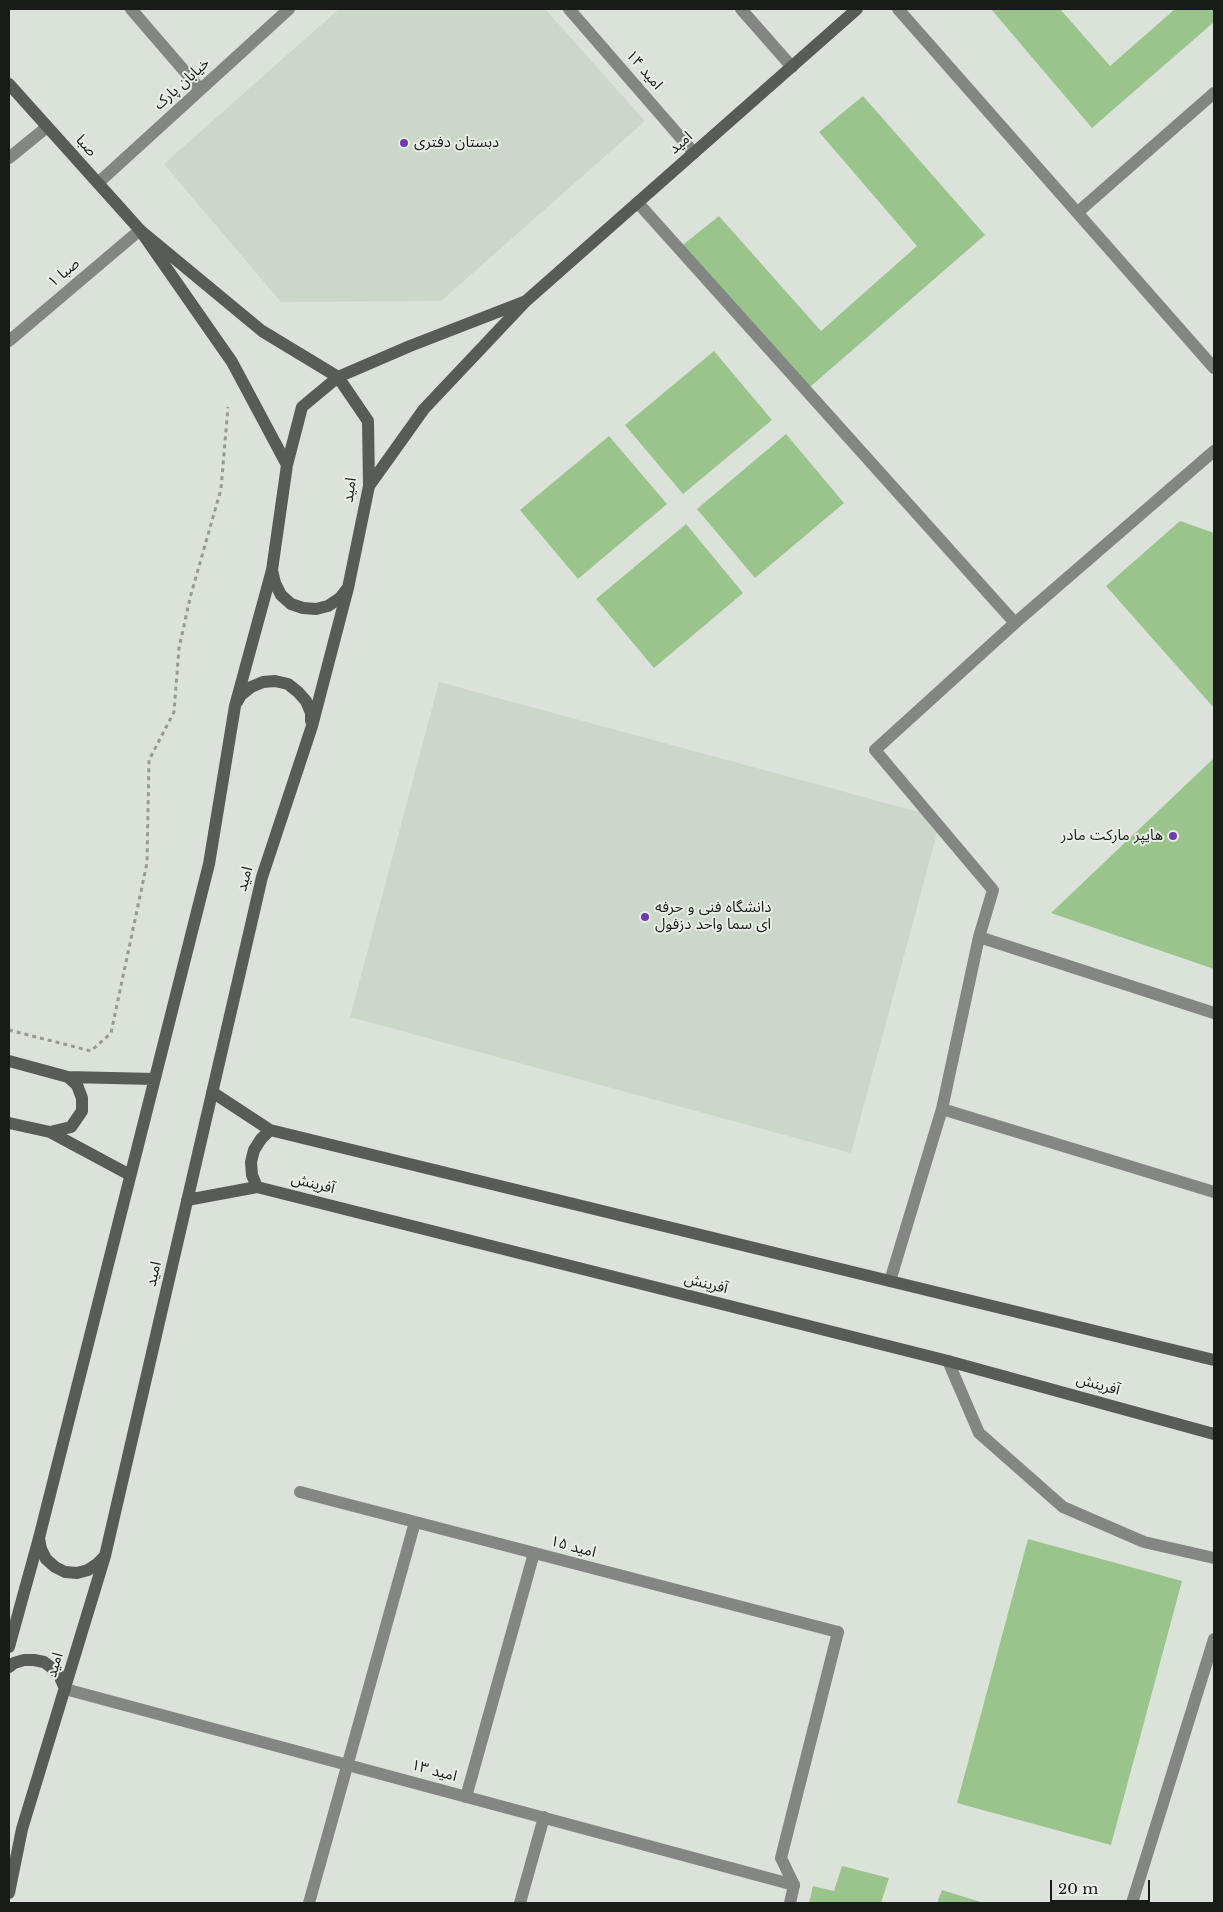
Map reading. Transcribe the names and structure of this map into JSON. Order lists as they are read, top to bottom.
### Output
{
  "streets": {
    "main road": ["امید", "صبا", "آفرینش"],
    "street": [
      "امید ۱۴",
      "خیابان پارک",
      "صبا ۱",
      "امید ۱۵",
      "امید ۱۳"
    ]
  },
  "crossings": [
    ["امید ۱۴", "امید"],
    ["خیابان پارک", "صبا"],
    ["امید", "آفرینش"],
    ["امید", "امید ۱۳"],
    ["صبا", "صبا ۱"],
    ["امید ۱۵", "امید ۱۳"]
  ],
  "places": ["دبستان دفتری", "هایپر مارکت مادر", "دانشگاه فنی و حرفه ای سما واحد دزفول"],
  "scale_bar": "20 m"
}
